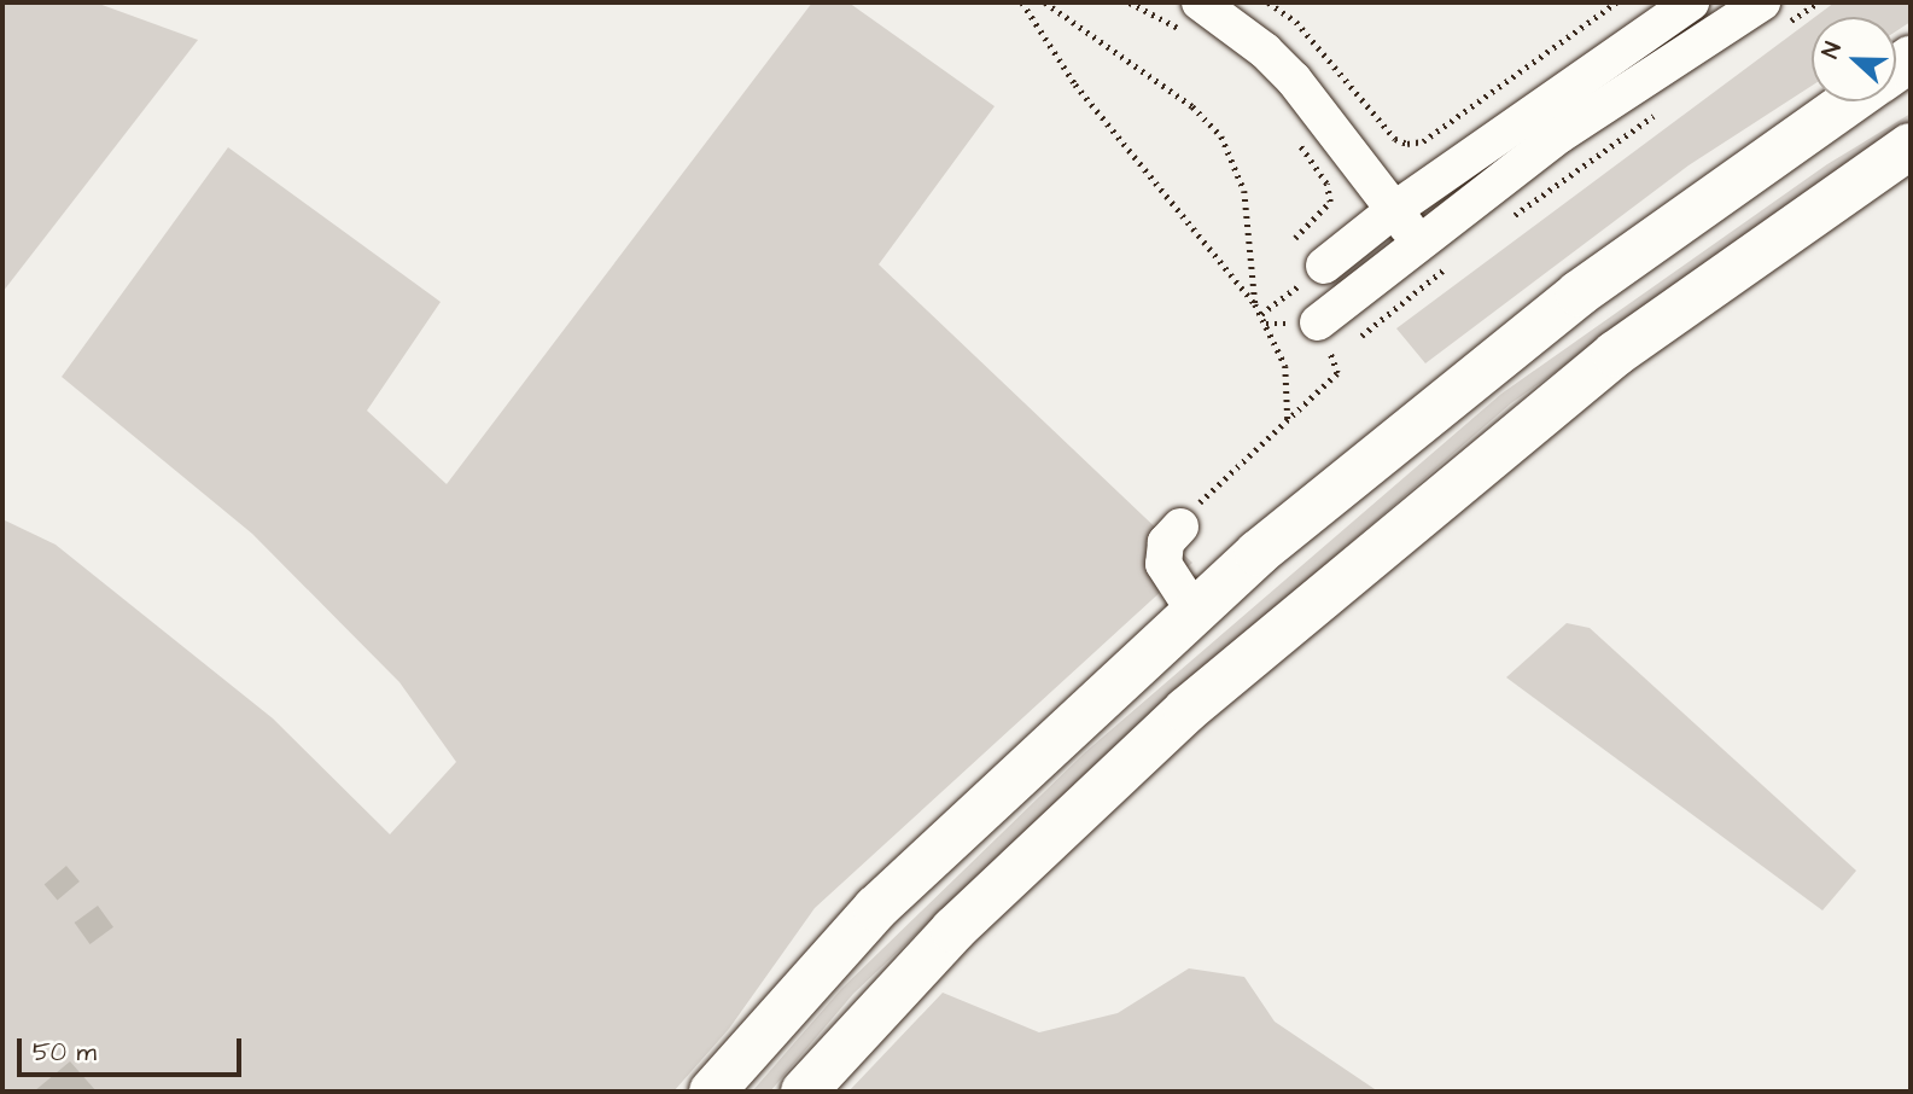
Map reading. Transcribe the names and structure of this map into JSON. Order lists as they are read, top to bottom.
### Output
{
  "scale_bar": "50 m",
  "north": "left"
}
